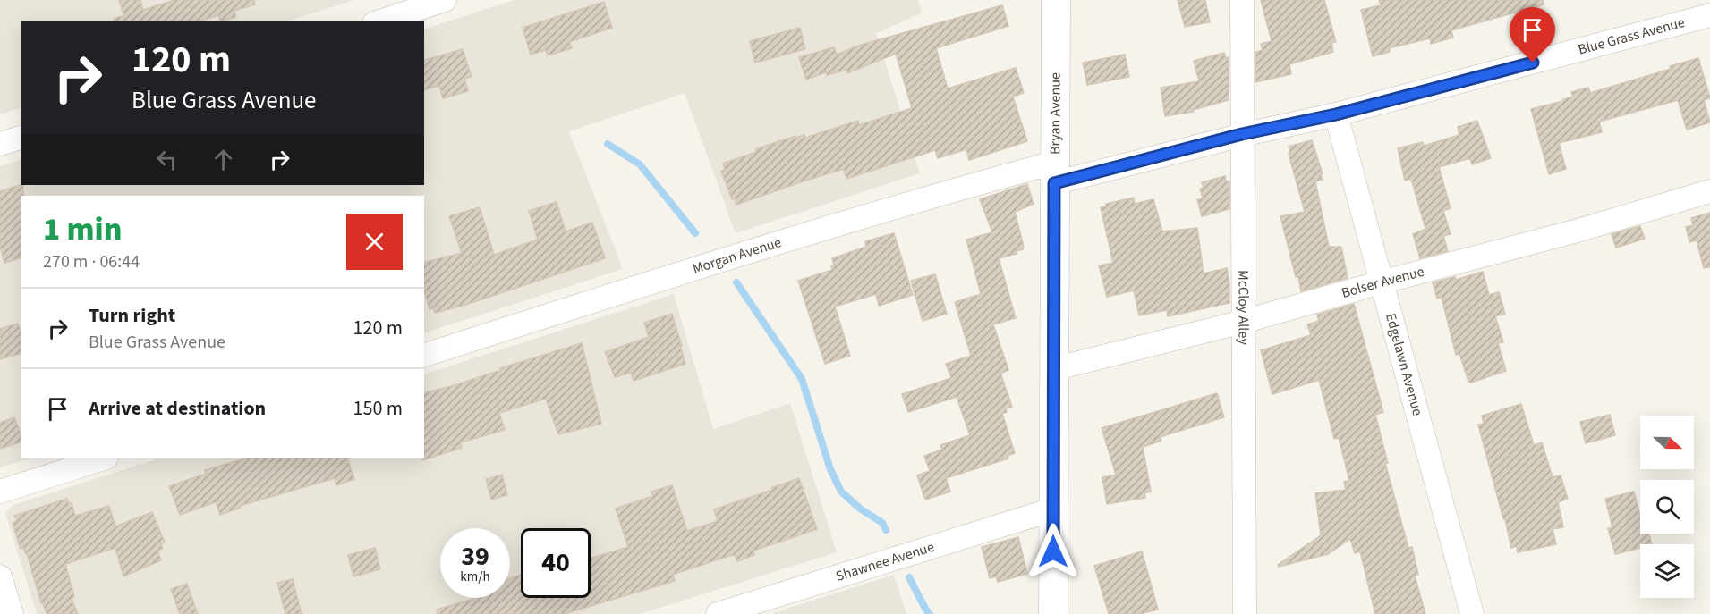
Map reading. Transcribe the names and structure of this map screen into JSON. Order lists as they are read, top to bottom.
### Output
{
  "streets": {
    "street": [
      "Blue Grass Avenue",
      "Bryan Avenue",
      "Morgan Avenue",
      "Bolser Avenue",
      "McCloy Alley",
      "Edgelawn Avenue",
      "Shawnee Avenue"
    ]
  },
  "crossings": [
    ["Blue Grass Avenue", "Bryan Avenue"],
    ["Blue Grass Avenue", "Morgan Avenue"],
    ["Blue Grass Avenue", "McCloy Alley"],
    ["Blue Grass Avenue", "Edgelawn Avenue"],
    ["Bryan Avenue", "Morgan Avenue"],
    ["Bryan Avenue", "Bolser Avenue"],
    ["Bryan Avenue", "Shawnee Avenue"],
    ["Bolser Avenue", "McCloy Alley"],
    ["Bolser Avenue", "Edgelawn Avenue"]
  ],
  "north": "right",
  "page": {
    "turn": ["120 m", "Blue Grass Avenue"],
    "heading": ["1 min", "270 m · 06:44"],
    "list": [
      {
        "name": "Turn right",
        "note": "Blue Grass Avenue",
        "value": "120 m"
      },
      {
        "name": "Arrive at destination",
        "value": "150 m"
      }
    ],
    "speed": "39 km/h",
    "limit": "40"
  }
}
